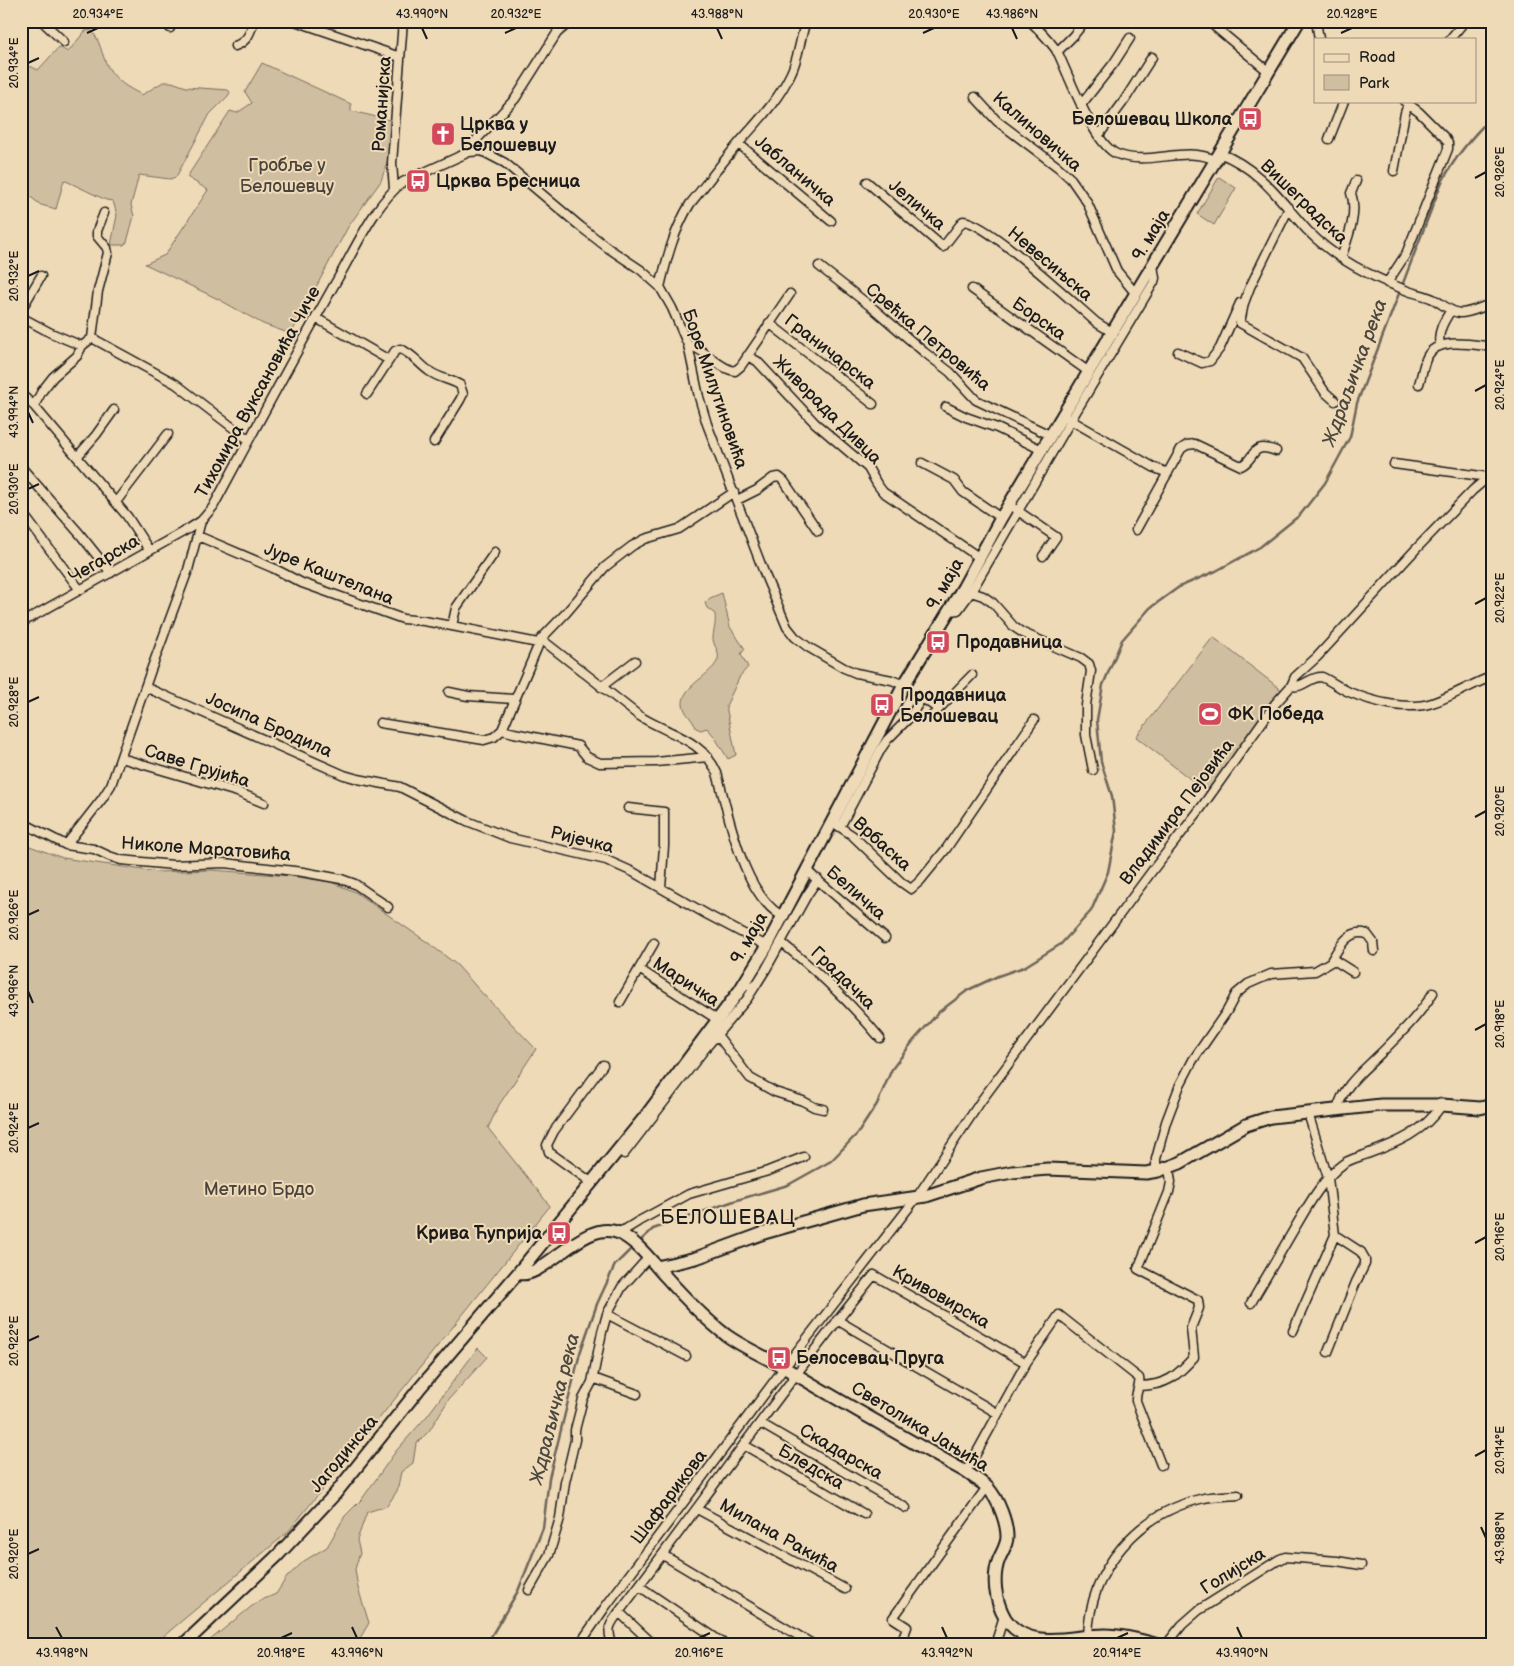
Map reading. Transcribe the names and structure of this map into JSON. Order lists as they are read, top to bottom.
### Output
{
  "streets": {
    "main road": ["9. маја", "Светолика Јањића", "Јагодинска"],
    "street": [
      "Романијска",
      "Калиновичка",
      "Јабланичка",
      "Вишеградска",
      "Јеличка",
      "Невесињска",
      "Борска",
      "Срећка Петровића",
      "Граничарска",
      "Боре Милутиновића",
      "Тихомира Вуксановића Чиче",
      "Живорада Дивца",
      "Чегарска",
      "Јуре Каштелана",
      "Јосипа Бродила",
      "Саве Грујића",
      "Владимира Пејовића",
      "Ријечка",
      "Врбаска",
      "Николе Маратовића",
      "Беличка",
      "Градачка",
      "Маричка",
      "Кривовирска",
      "Скадарска",
      "Бледска",
      "Шафарикова",
      "Милана Ракића",
      "Голијска"
    ]
  },
  "crossings": [
    ["Романијска", "Тихомира Вуксановића Чиче"],
    ["Калиновичка", "9. маја"],
    ["Вишеградска", "9. маја"],
    ["Јеличка", "Невесињска"],
    ["9. маја", "Невесињска"],
    ["9. маја", "Борска"],
    ["9. маја", "Срећка Петровића"],
    ["9. маја", "Боре Милутиновића"],
    ["9. маја", "Живорада Дивца"],
    ["9. маја", "Ријечка"],
    ["9. маја", "Врбаска"],
    ["9. маја", "Беличка"],
    ["9. маја", "Маричка"],
    ["9. маја", "Јагодинска"],
    ["Боре Милутиновића", "Тихомира Вуксановића Чиче"],
    ["Тихомира Вуксановића Чиче", "Чегарска"],
    ["Тихомира Вуксановића Чиче", "Јуре Каштелана"],
    ["Тихомира Вуксановића Чиче", "Јосипа Бродила"],
    ["Тихомира Вуксановића Чиче", "Саве Грујића"],
    ["Тихомира Вуксановића Чиче", "Николе Маратовића"],
    ["Јосипа Бродила", "Ријечка"],
    ["Владимира Пејовића", "Светолика Јањића"],
    ["Владимира Пејовића", "Шафарикова"],
    ["Кривовирска", "Светолика Јањића"],
    ["Кривовирска", "Скадарска"],
    ["Кривовирска", "Бледска"],
    ["Кривовирска", "Милана Ракића"],
    ["Светолика Јањића", "Шафарикова"]
  ],
  "districts": ["БЕЛОШЕВАЦ"],
  "water": ["Ждраљичка река"],
  "parks": ["Гробље у Белошевцу", "Метино Брдо"],
  "places": {
    "bus stop": [
      "Белошевац Школа",
      "Црква Бресница",
      "Продавница",
      "Продавница Белошевац",
      "Крива Ћуприја",
      "Белосевац Пруга"
    ],
    "church": ["Црква у Белошевцу"],
    "sports": ["ФК Победа"]
  },
  "legend": ["Road", "Park"],
  "coordinates": [
    "20.934°E",
    "43.990°N",
    "20.932°E",
    "43.988°N",
    "20.930°E",
    "43.986°N",
    "20.928°E",
    "20.926°E",
    "20.924°E",
    "43.994°N",
    "20.922°E",
    "20.920°E",
    "43.996°N",
    "20.918°E",
    "20.916°E",
    "20.914°E",
    "43.998°N",
    "43.992°N"
  ]
}
